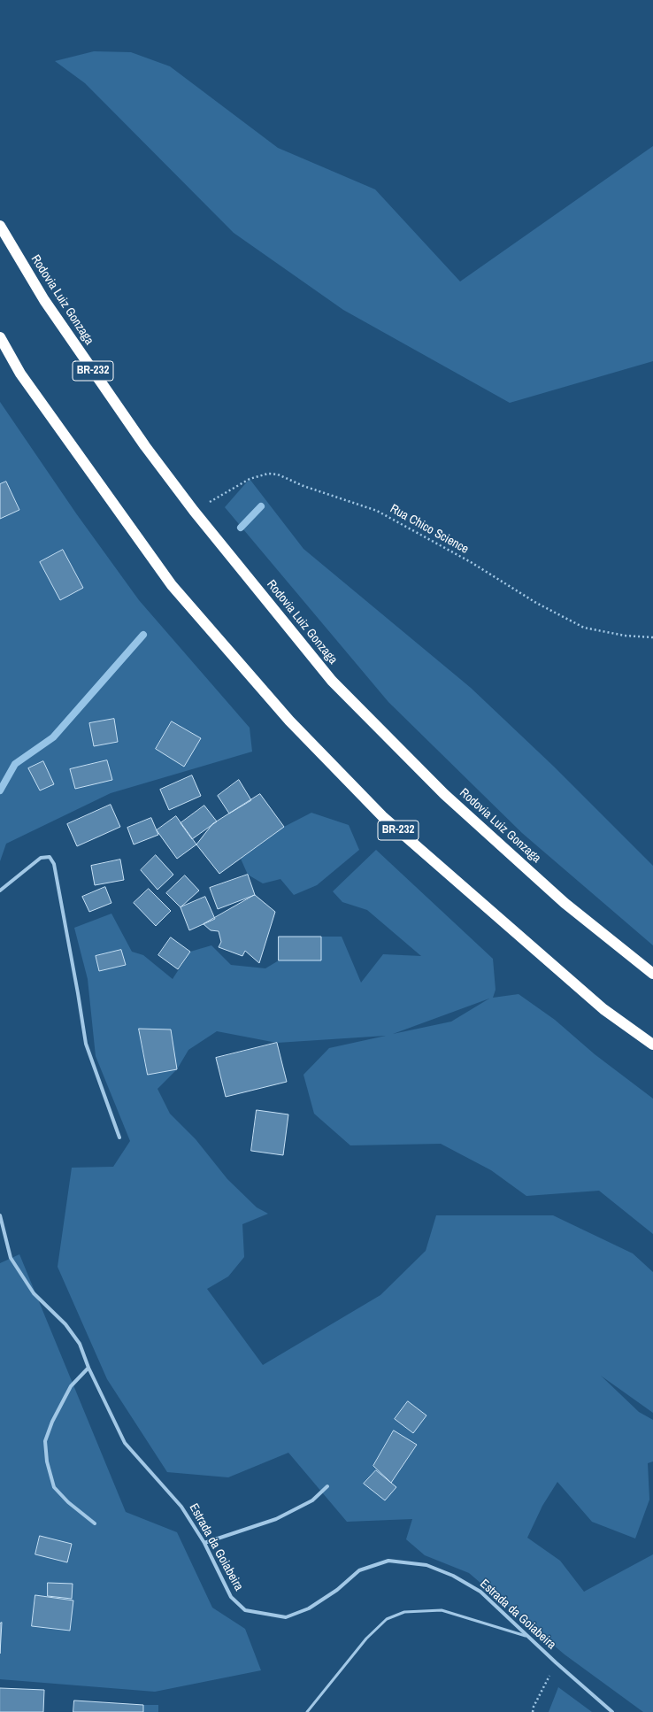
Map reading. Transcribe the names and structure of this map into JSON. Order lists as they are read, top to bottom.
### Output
{
  "streets": {
    "highway": ["Rodovia Luiz Gonzaga", "BR-232"],
    "street": ["Estrada da Goiabeira"],
    "path": ["Rua Chico Science"]
  },
  "crossings": [
    ["Rodovia Luiz Gonzaga", "Rua Chico Science"]
  ]
}
